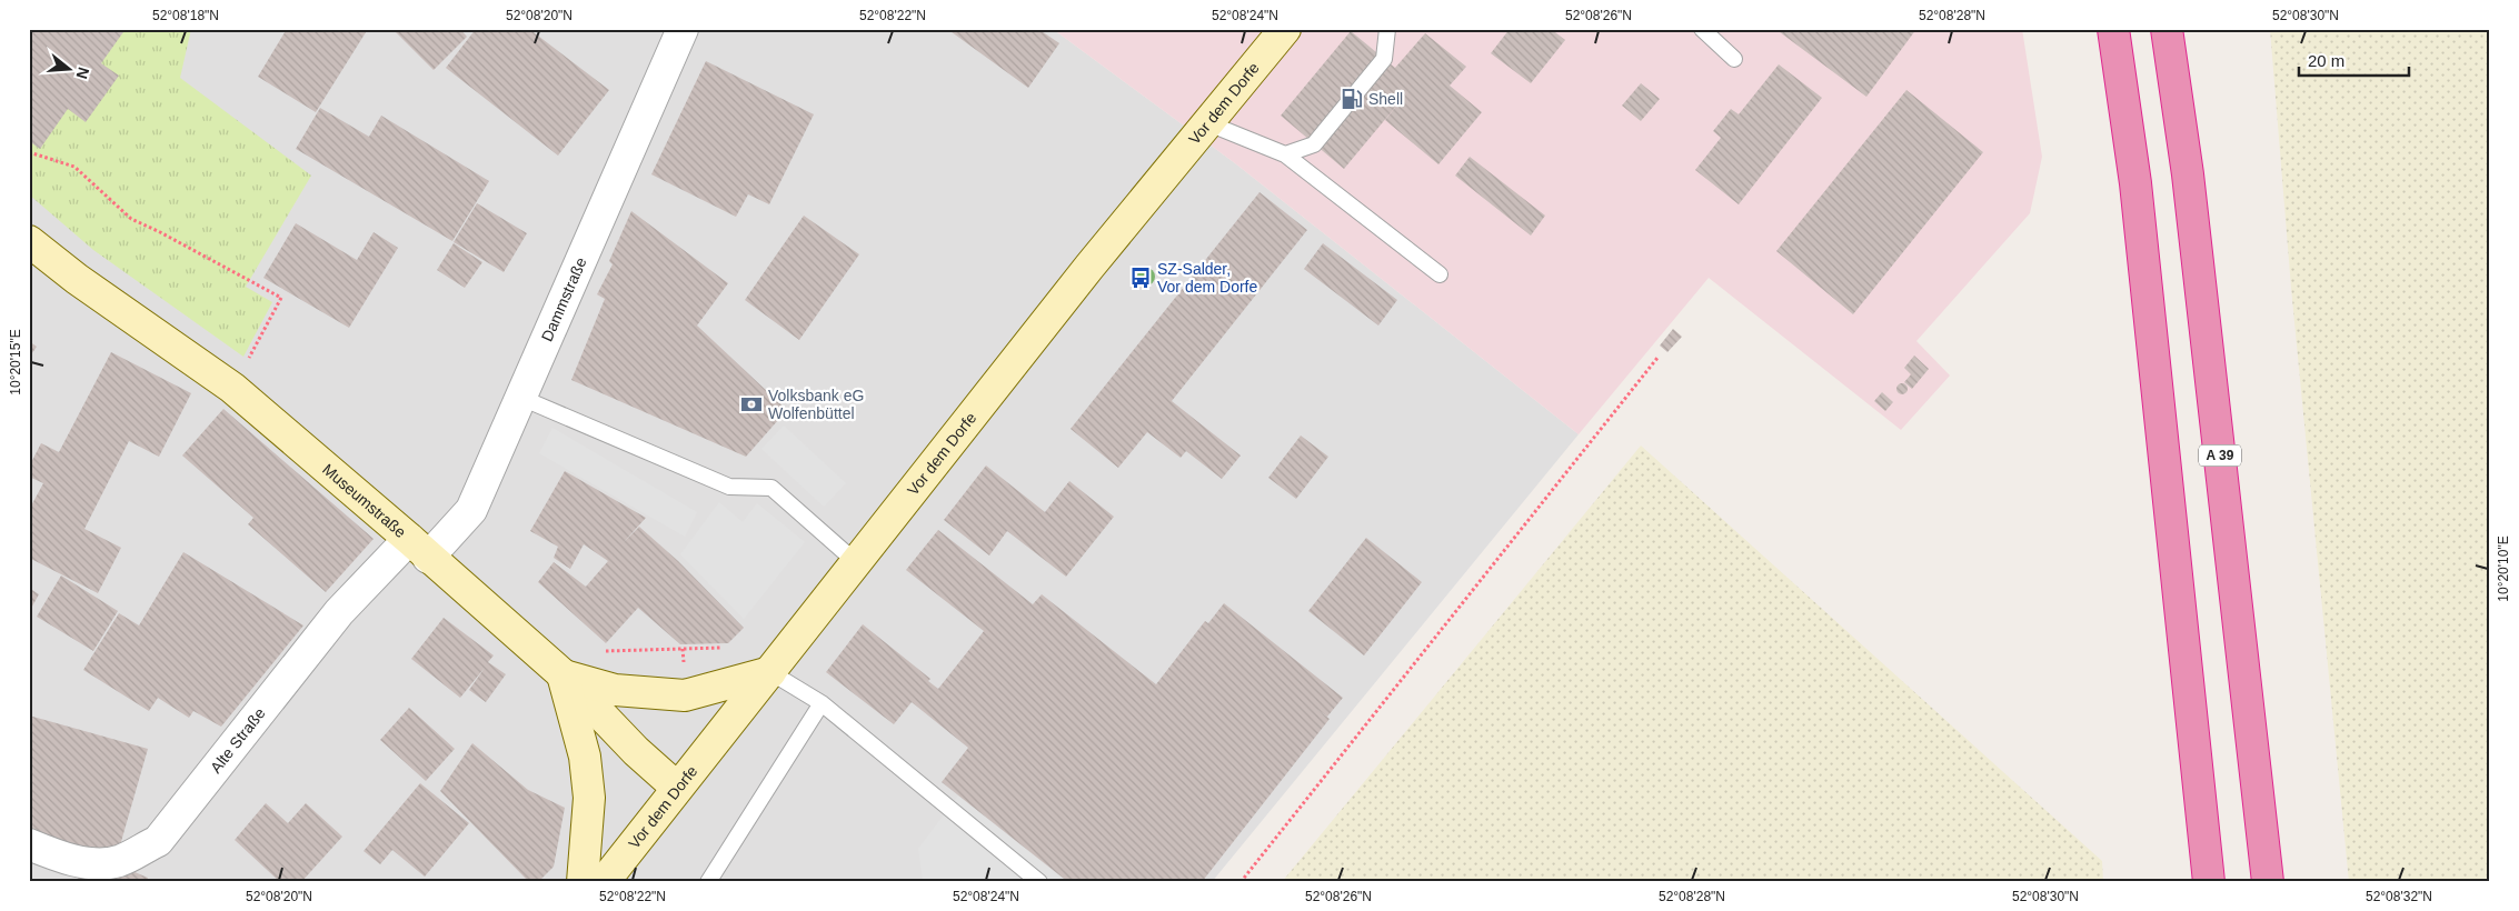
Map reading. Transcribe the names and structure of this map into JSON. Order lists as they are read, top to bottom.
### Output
{
  "streets": {
    "highway": ["A 39"],
    "main road": ["Vor dem Dorfe", "Museumstraße"],
    "street": ["Dammstraße", "Alte Straße"]
  },
  "crossings": [
    ["Vor dem Dorfe", "Museumstraße"],
    ["Dammstraße", "Museumstraße"],
    ["Dammstraße", "Alte Straße"],
    ["Museumstraße", "Alte Straße"]
  ],
  "places": {
    "fuel station": ["Shell"],
    "bus stop": ["SZ-Salder, Vor dem Dorfe"],
    "bank": ["Volksbank eG Wolfenbüttel"]
  },
  "scale_bar": "20 m",
  "north": "right",
  "coordinates": [
    "52°08'18\"N",
    "52°08'20\"N",
    "52°08'22\"N",
    "52°08'24\"N",
    "52°08'26\"N",
    "52°08'28\"N",
    "52°08'30\"N",
    "10°20'15\"E",
    "10°20'10\"E",
    "52°08'32\"N"
  ]
}
